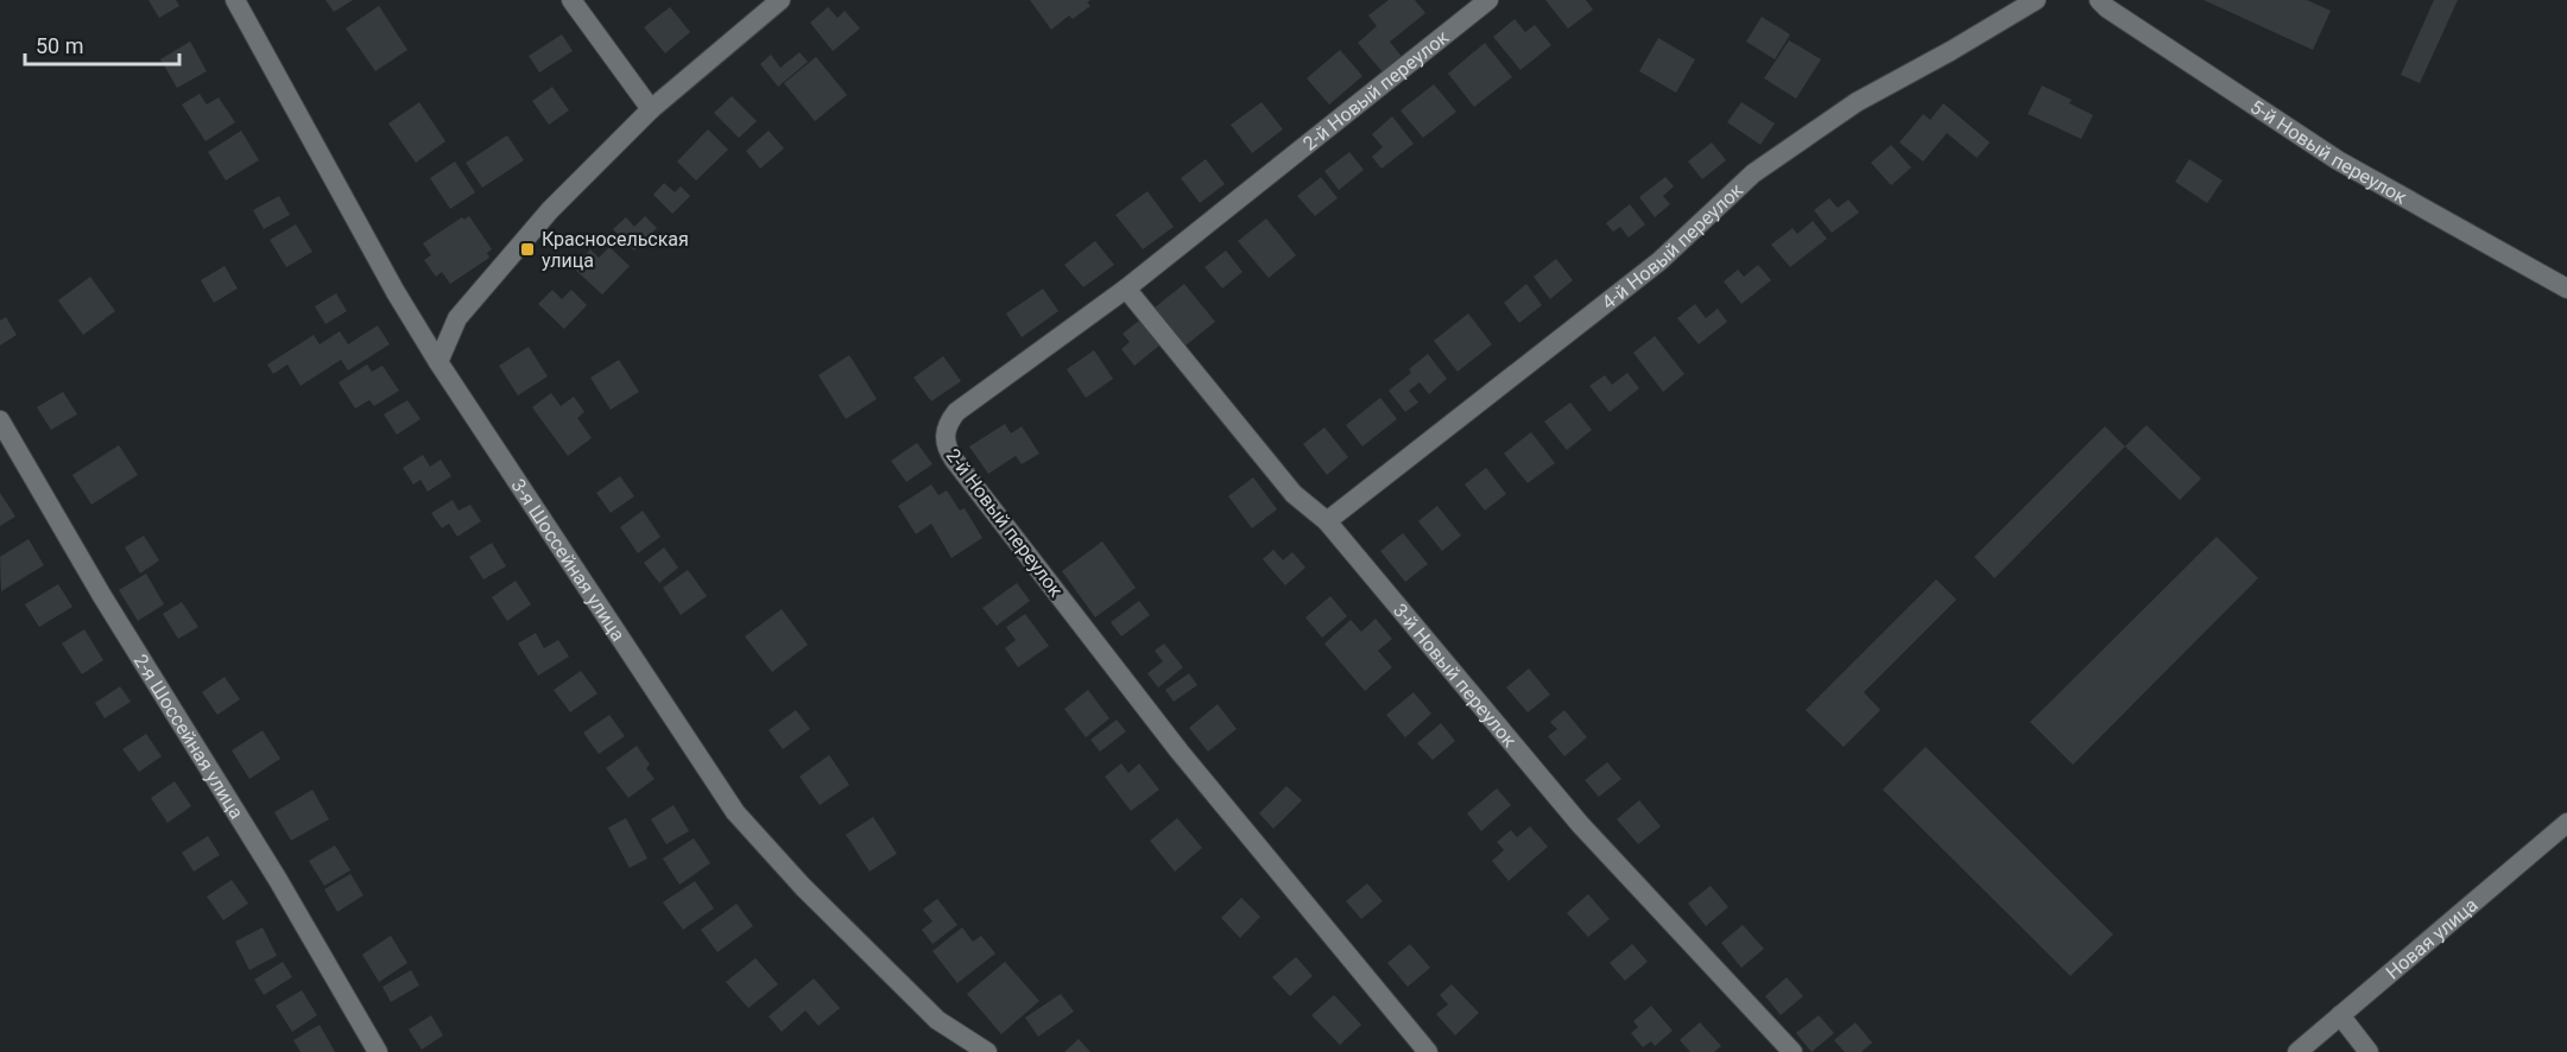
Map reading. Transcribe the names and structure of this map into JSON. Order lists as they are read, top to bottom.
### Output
{
  "streets": {
    "street": [
      "2-й Новый переулок",
      "5-й Новый переулок",
      "4-й Новый переулок",
      "3-я Шоссейная улица",
      "3-й Новый переулок",
      "2-я Шоссейная улица",
      "Новая улица"
    ]
  },
  "crossings": [
    ["2-й Новый переулок", "3-й Новый переулок"],
    ["4-й Новый переулок", "3-й Новый переулок"]
  ],
  "places": {
    "transit": ["Красносельская улица"]
  },
  "scale_bar": "50 m"
}
